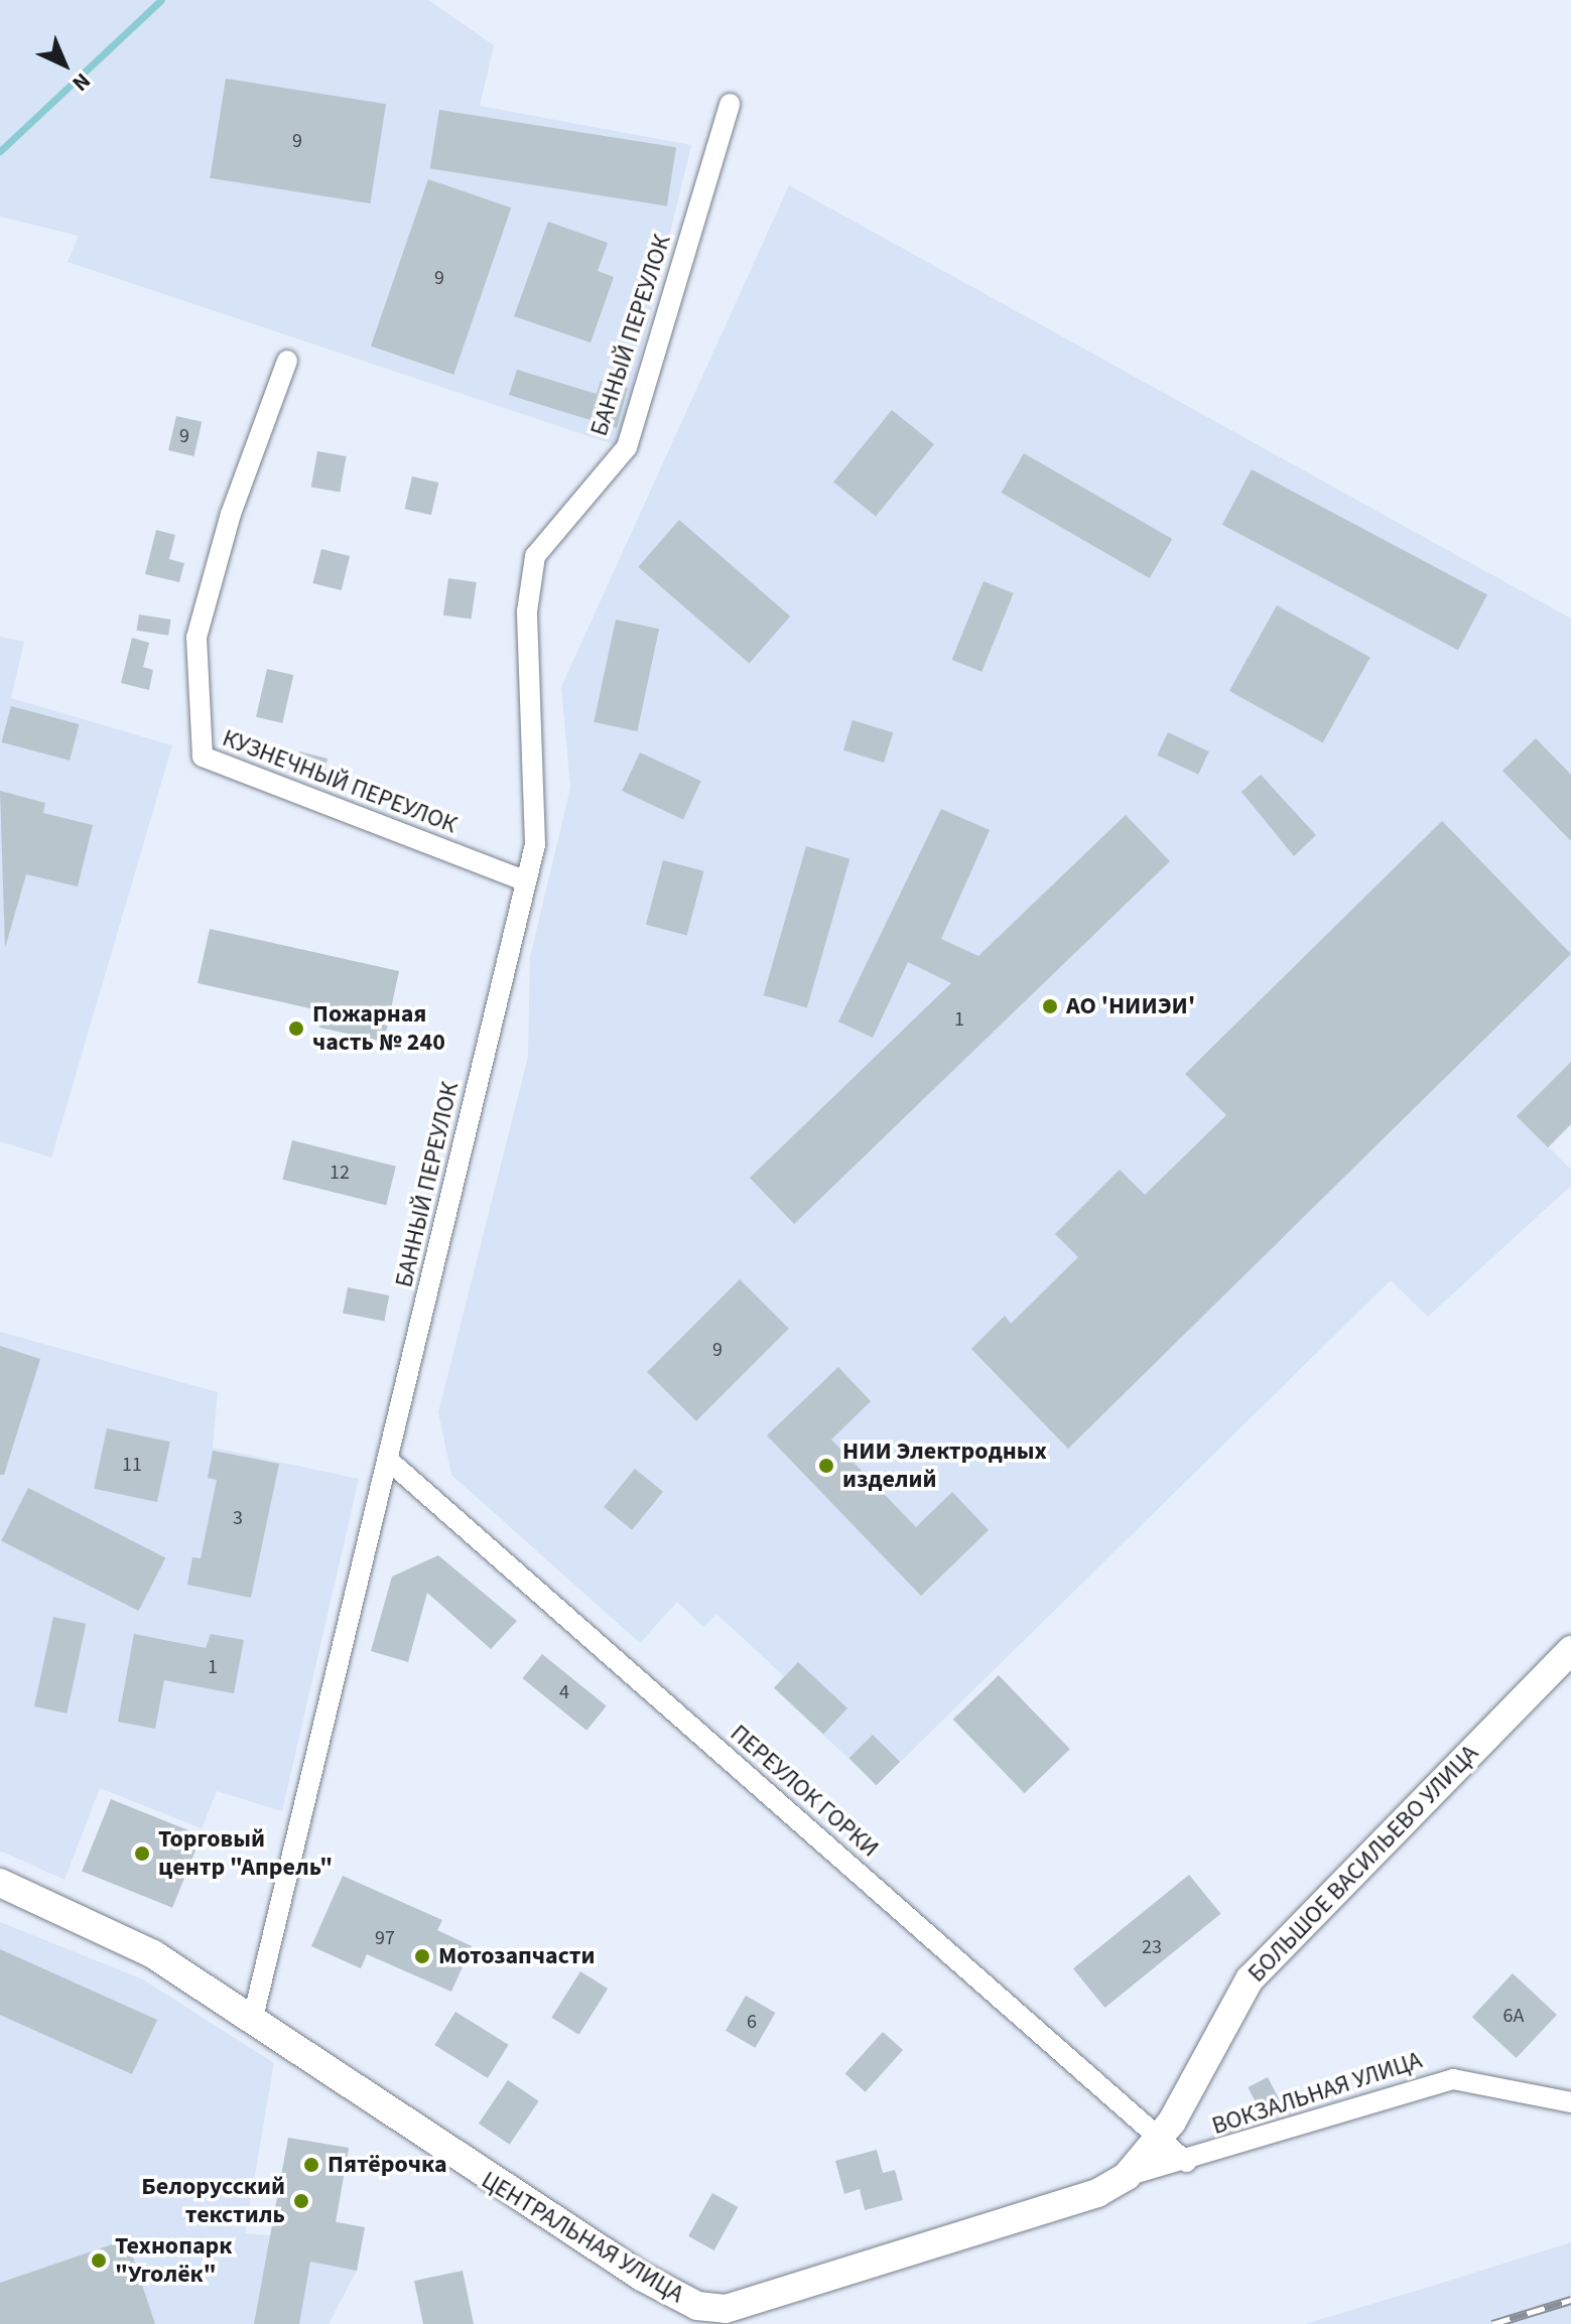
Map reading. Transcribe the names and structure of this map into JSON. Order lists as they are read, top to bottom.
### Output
{
  "streets": {
    "main road": ["БОЛЬШОЕ ВАСИЛЬЕВО УЛИЦА", "ЦЕНТРАЛЬНАЯ УЛИЦА"],
    "street": [
      "БАННЫЙ ПЕРЕУЛОК",
      "КУЗНЕЧНЫЙ ПЕРЕУЛОК",
      "ПЕРЕУЛОК ГОРКИ",
      "ВОКЗАЛЬНАЯ УЛИЦА"
    ]
  },
  "crossings": [
    ["БАННЫЙ ПЕРЕУЛОК", "КУЗНЕЧНЫЙ ПЕРЕУЛОК"],
    ["БАННЫЙ ПЕРЕУЛОК", "ПЕРЕУЛОК ГОРКИ"],
    ["БАННЫЙ ПЕРЕУЛОК", "ЦЕНТРАЛЬНАЯ УЛИЦА"],
    ["ПЕРЕУЛОК ГОРКИ", "БОЛЬШОЕ ВАСИЛЬЕВО УЛИЦА"],
    ["ПЕРЕУЛОК ГОРКИ", "ВОКЗАЛЬНАЯ УЛИЦА"],
    ["БОЛЬШОЕ ВАСИЛЬЕВО УЛИЦА", "ВОКЗАЛЬНАЯ УЛИЦА"],
    ["БОЛЬШОЕ ВАСИЛЬЕВО УЛИЦА", "ЦЕНТРАЛЬНАЯ УЛИЦА"],
    ["ВОКЗАЛЬНАЯ УЛИЦА", "ЦЕНТРАЛЬНАЯ УЛИЦА"]
  ],
  "places": [
    "АО 'НИИЭИ'",
    "Пожарная часть № 240",
    "НИИ Электродных изделий",
    "Торговый центр \"Апрель\"",
    "Мотозапчасти",
    "Пятёрочка",
    "Белорусский текстиль",
    "Технопарк \"Уголёк\""
  ],
  "house_numbers": [
    "9",
    "9",
    "9",
    "1",
    "12",
    "9",
    "11",
    "3",
    "1",
    "4",
    "97",
    "23",
    "6А",
    "6"
  ],
  "north": "bottom right"
}
